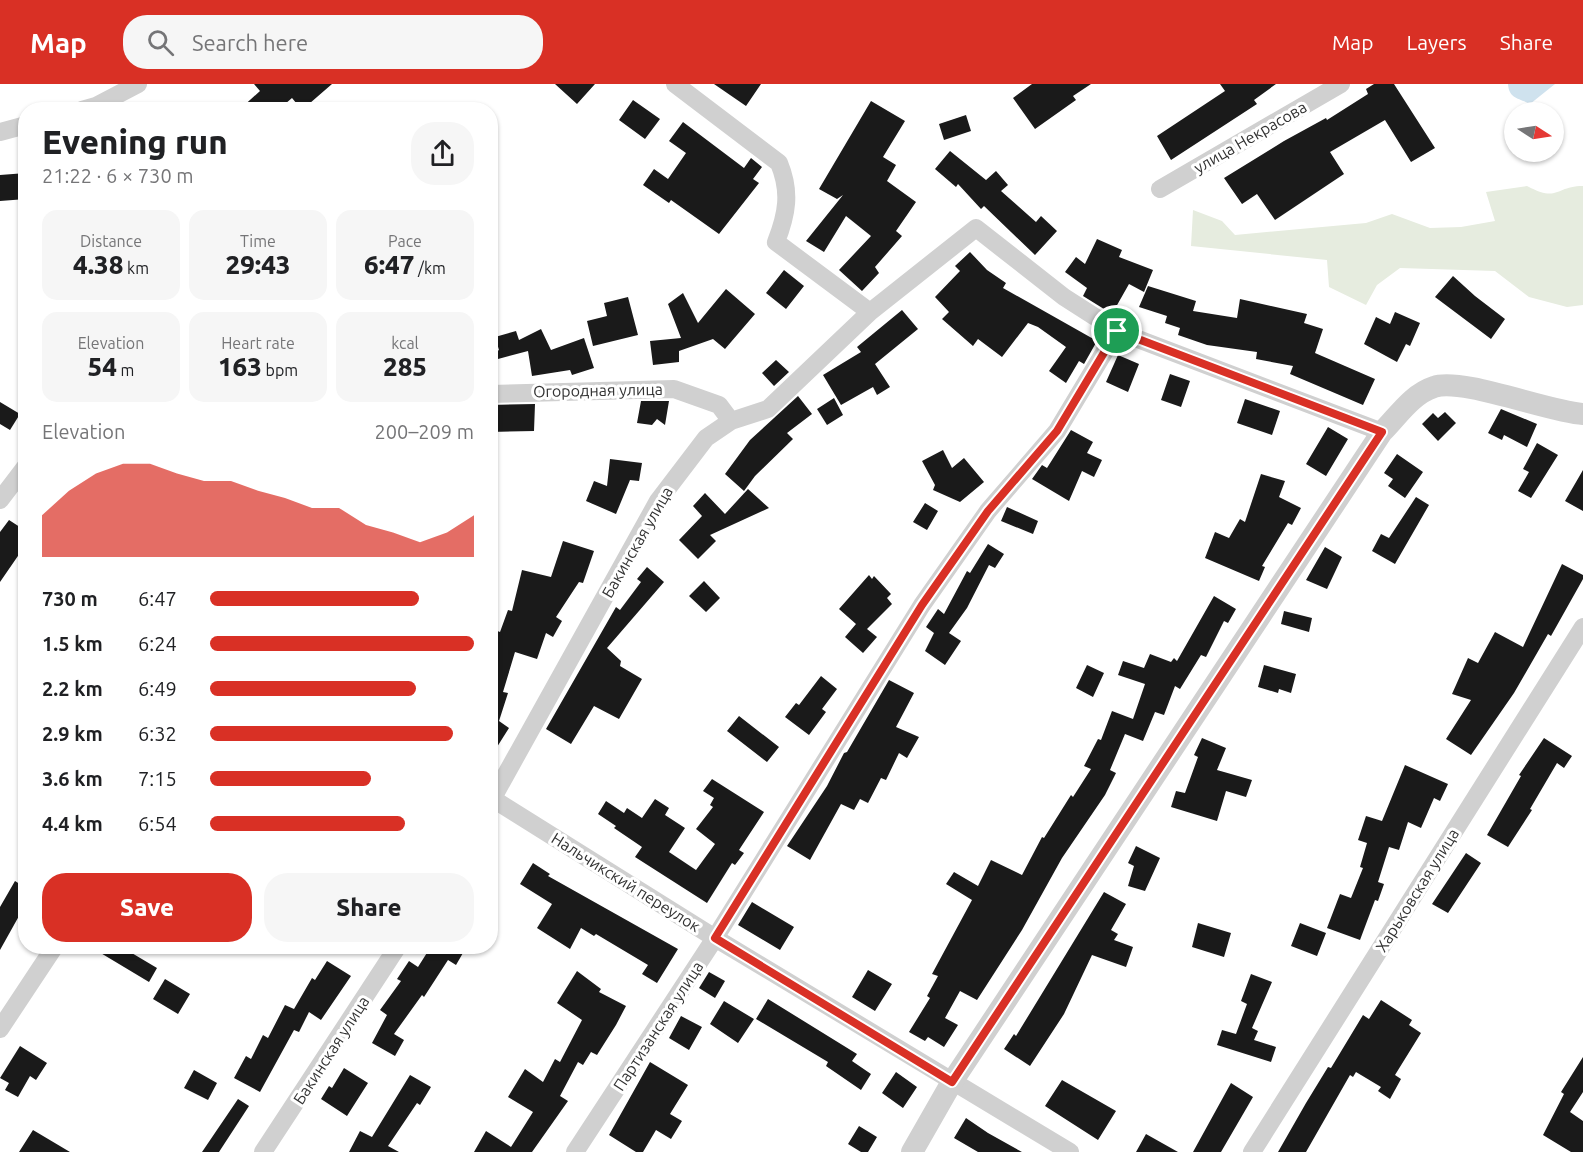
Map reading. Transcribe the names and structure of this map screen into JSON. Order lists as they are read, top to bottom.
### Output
{
  "streets": {
    "street": [
      "улица Некрасова",
      "Огородная улица",
      "Бакинская улица",
      "Нальчикский переулок",
      "Харьковская улица",
      "Партизанская улица"
    ]
  },
  "crossings": [
    ["Огородная улица", "Бакинская улица"],
    ["Бакинская улица", "Партизанская улица"],
    ["Нальчикский переулок", "Партизанская улица"]
  ],
  "north": "right",
  "page": {
    "header": "Map",
    "search": "Search here",
    "nav": ["Map", "Layers", "Share"],
    "heading": ["Evening run", "21:22 · 6 × 730 m"],
    "stats": [
      ["Distance", "4.38 km"],
      ["Time", "29:43"],
      ["Pace", "6:47 /km"],
      ["Elevation", "54 m"],
      ["Heart rate", "163 bpm"],
      ["kcal", "285"]
    ],
    "chart": ["Elevation", "200–209 m"],
    "list": [
      {
        "name": "730 m",
        "note": "6:47"
      },
      {
        "name": "1.5 km",
        "note": "6:24"
      },
      {
        "name": "2.2 km",
        "note": "6:49"
      },
      {
        "name": "2.9 km",
        "note": "6:32"
      },
      {
        "name": "3.6 km",
        "note": "7:15"
      },
      {
        "name": "4.4 km",
        "note": "6:54"
      }
    ],
    "buttons": ["Save", "Share"]
  }
}
